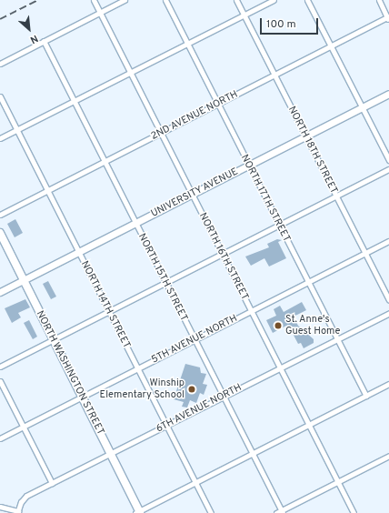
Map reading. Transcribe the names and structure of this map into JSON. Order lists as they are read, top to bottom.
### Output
{
  "streets": {
    "main road": ["NORTH WASHINGTON STREET"],
    "street": [
      "2ND AVENUE NORTH",
      "NORTH 18TH STREET",
      "UNIVERSITY AVENUE",
      "NORTH 17TH STREET",
      "NORTH 16TH STREET",
      "NORTH 15TH STREET",
      "NORTH 14TH STREET",
      "5TH AVENUE NORTH",
      "6TH AVENUE NORTH"
    ]
  },
  "crossings": [
    ["2ND AVENUE NORTH", "NORTH 18TH STREET"],
    ["2ND AVENUE NORTH", "NORTH 17TH STREET"],
    ["2ND AVENUE NORTH", "NORTH 16TH STREET"],
    ["2ND AVENUE NORTH", "NORTH 15TH STREET"],
    ["2ND AVENUE NORTH", "NORTH 14TH STREET"],
    ["NORTH 18TH STREET", "UNIVERSITY AVENUE"],
    ["NORTH 18TH STREET", "5TH AVENUE NORTH"],
    ["UNIVERSITY AVENUE", "NORTH 17TH STREET"],
    ["UNIVERSITY AVENUE", "NORTH 16TH STREET"],
    ["UNIVERSITY AVENUE", "NORTH 15TH STREET"],
    ["UNIVERSITY AVENUE", "NORTH 14TH STREET"],
    ["UNIVERSITY AVENUE", "NORTH WASHINGTON STREET"],
    ["NORTH 17TH STREET", "5TH AVENUE NORTH"],
    ["NORTH 17TH STREET", "6TH AVENUE NORTH"],
    ["NORTH 16TH STREET", "5TH AVENUE NORTH"],
    ["NORTH 16TH STREET", "6TH AVENUE NORTH"],
    ["NORTH 15TH STREET", "5TH AVENUE NORTH"],
    ["NORTH 15TH STREET", "6TH AVENUE NORTH"],
    ["NORTH 14TH STREET", "5TH AVENUE NORTH"],
    ["NORTH 14TH STREET", "6TH AVENUE NORTH"],
    ["5TH AVENUE NORTH", "NORTH WASHINGTON STREET"],
    ["NORTH WASHINGTON STREET", "6TH AVENUE NORTH"]
  ],
  "places": ["St. Anne's Guest Home", "Winship Elementary School"],
  "scale_bar": "100 m",
  "north": "bottom right"
}
